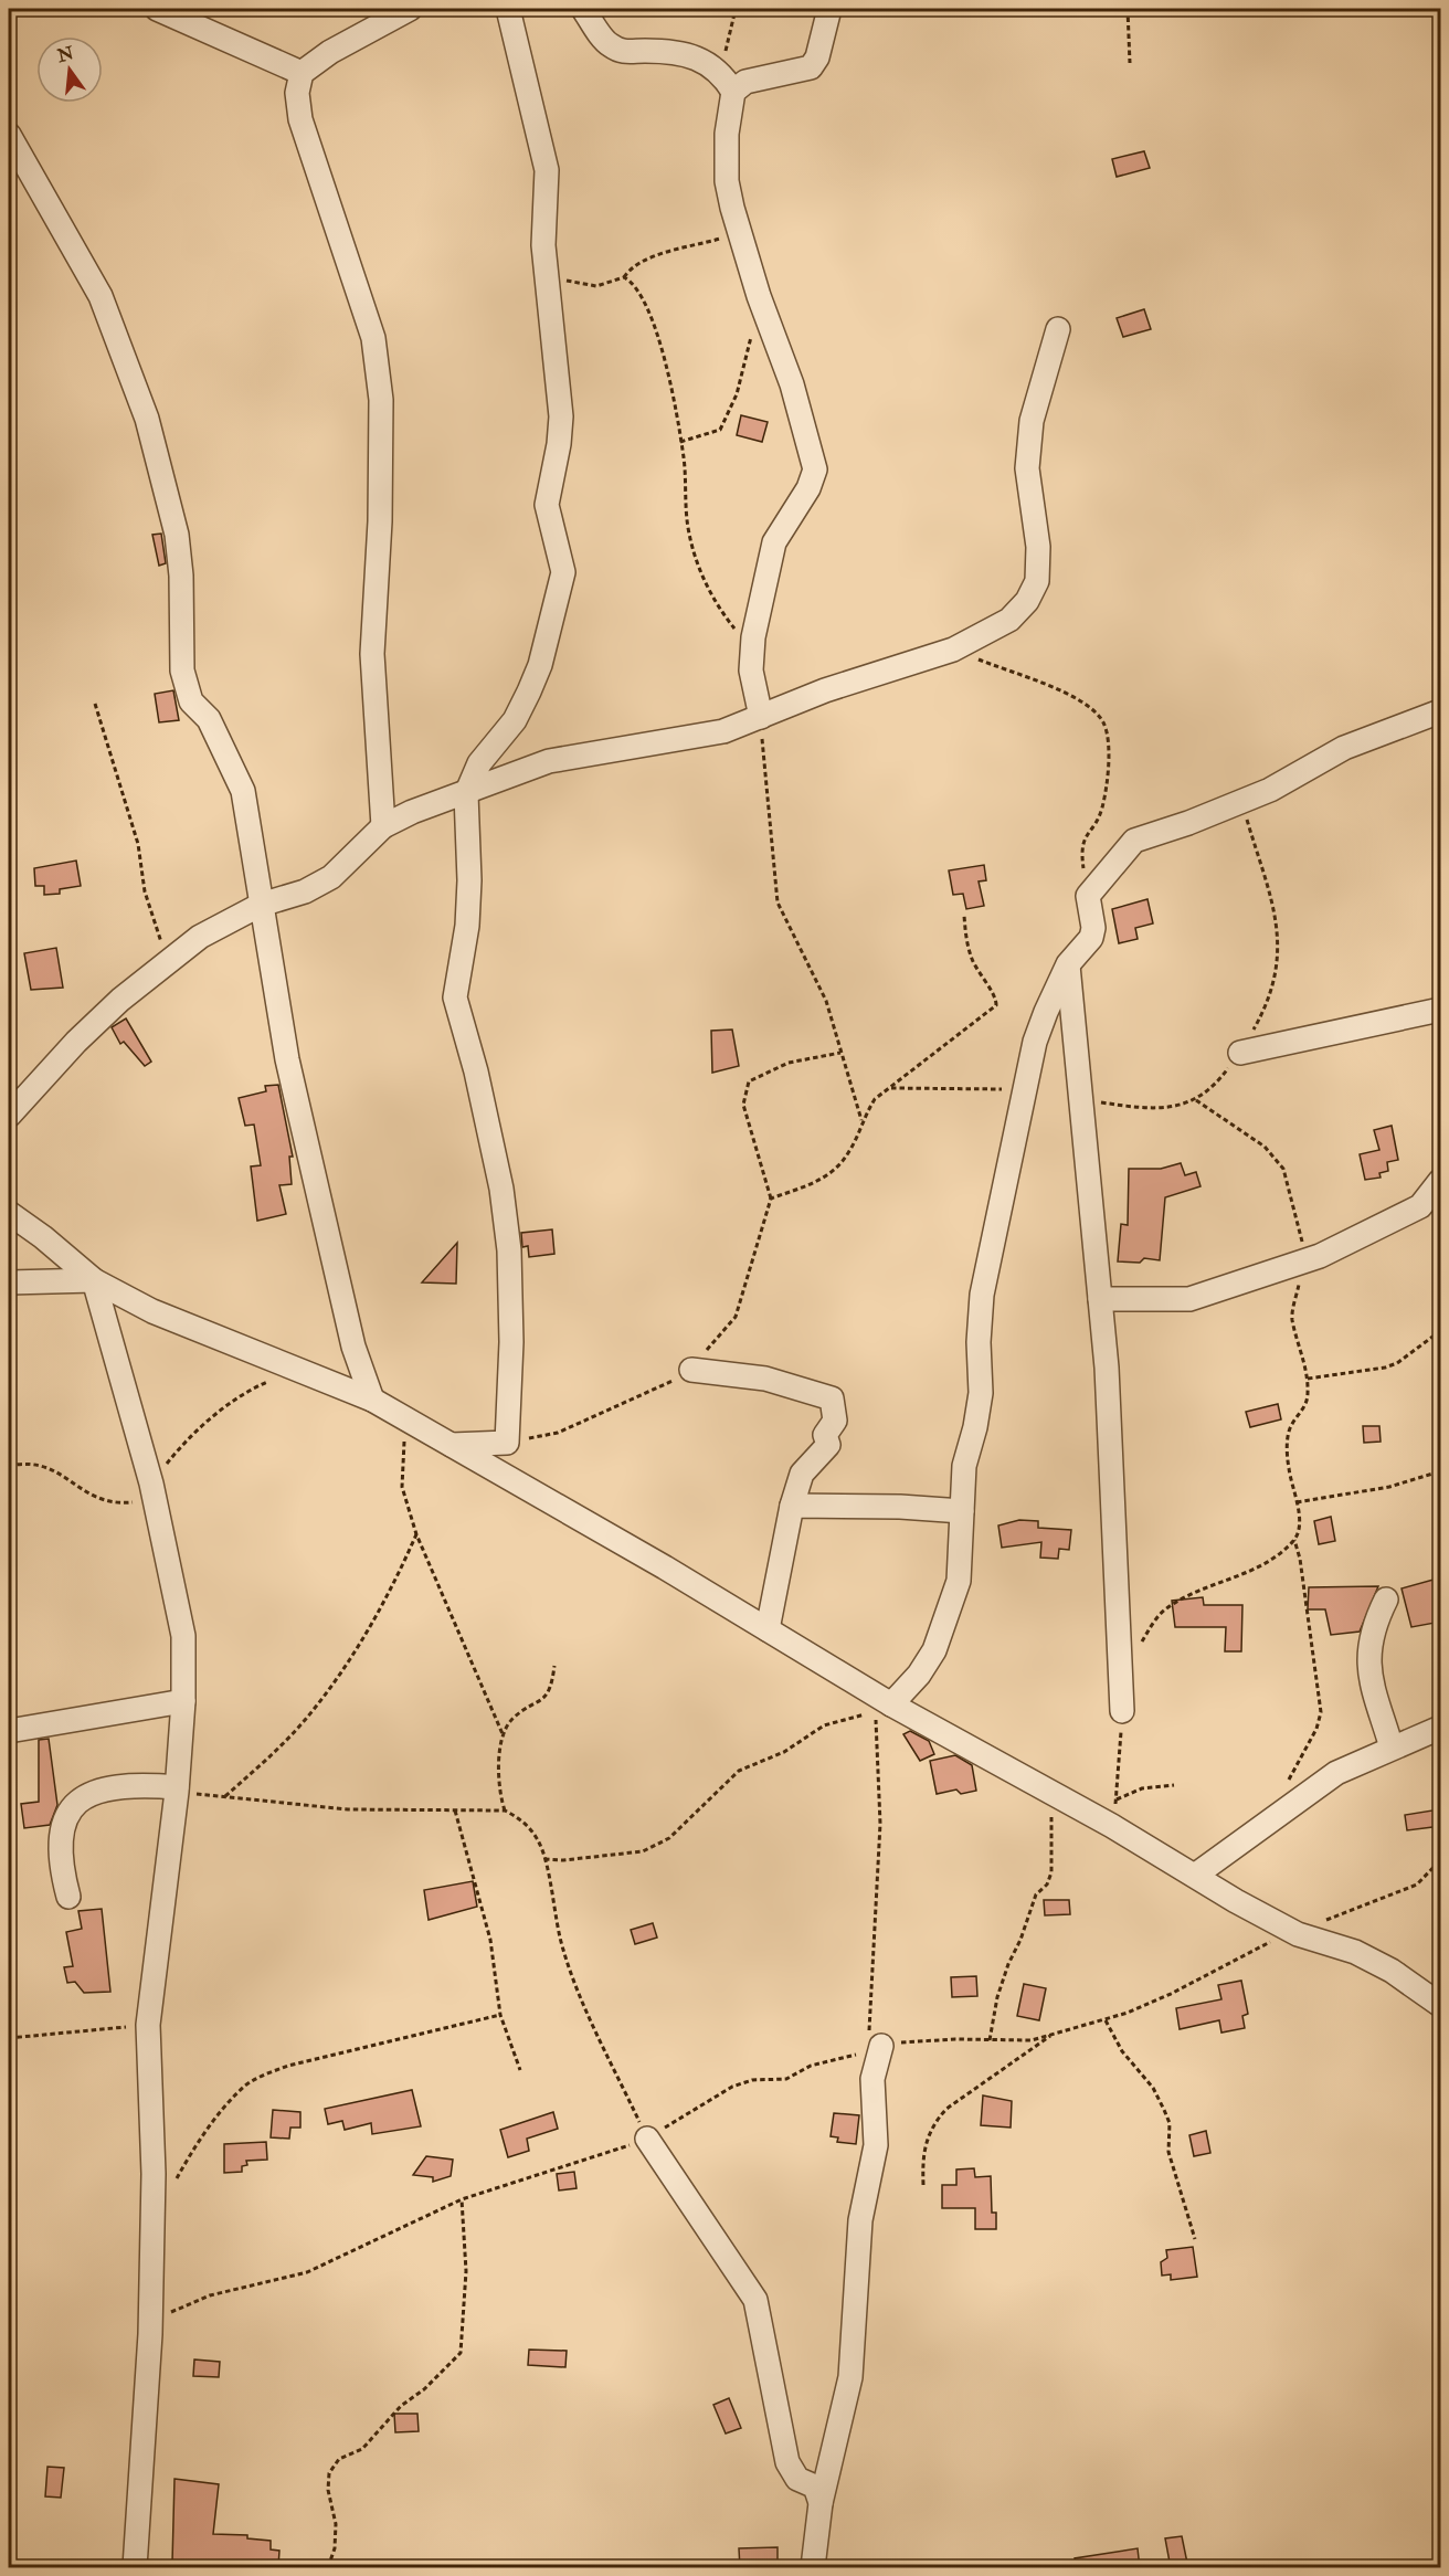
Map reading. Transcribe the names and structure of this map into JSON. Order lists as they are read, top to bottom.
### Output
{
  "north": "top"
}
